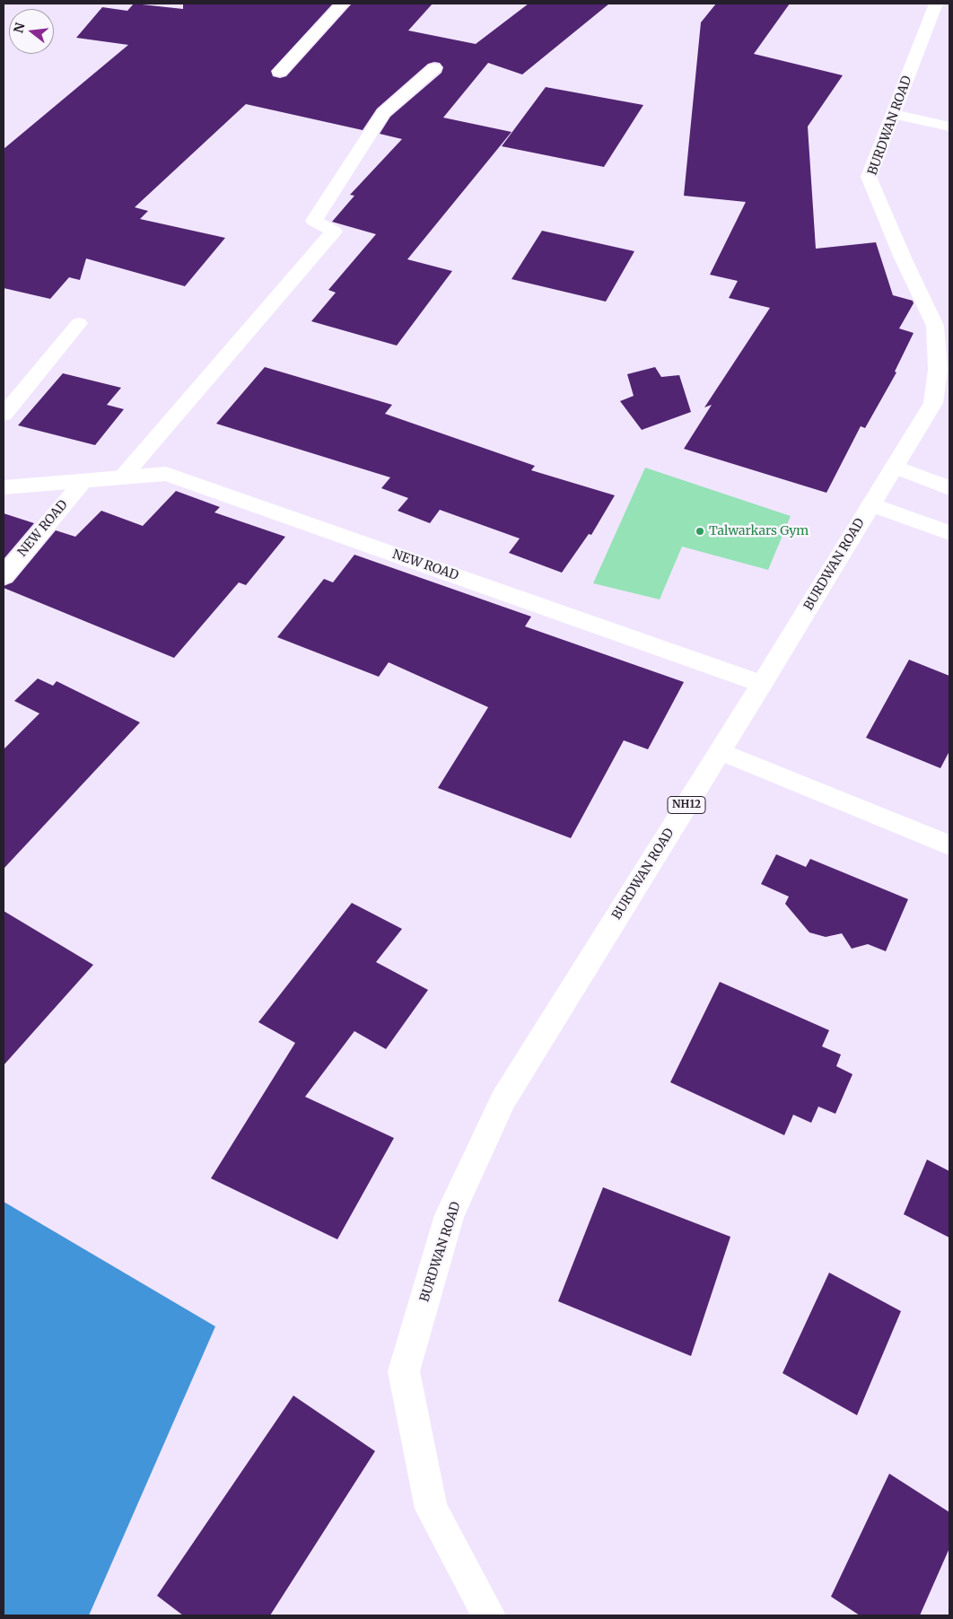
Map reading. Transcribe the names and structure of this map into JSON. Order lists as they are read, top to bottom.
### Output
{
  "streets": {
    "main road": ["BURDWAN ROAD", "NEW ROAD", "NH12"]
  },
  "crossings": [
    ["BURDWAN ROAD", "NEW ROAD"]
  ],
  "places": ["Talwarkars Gym"],
  "north": "left"
}
